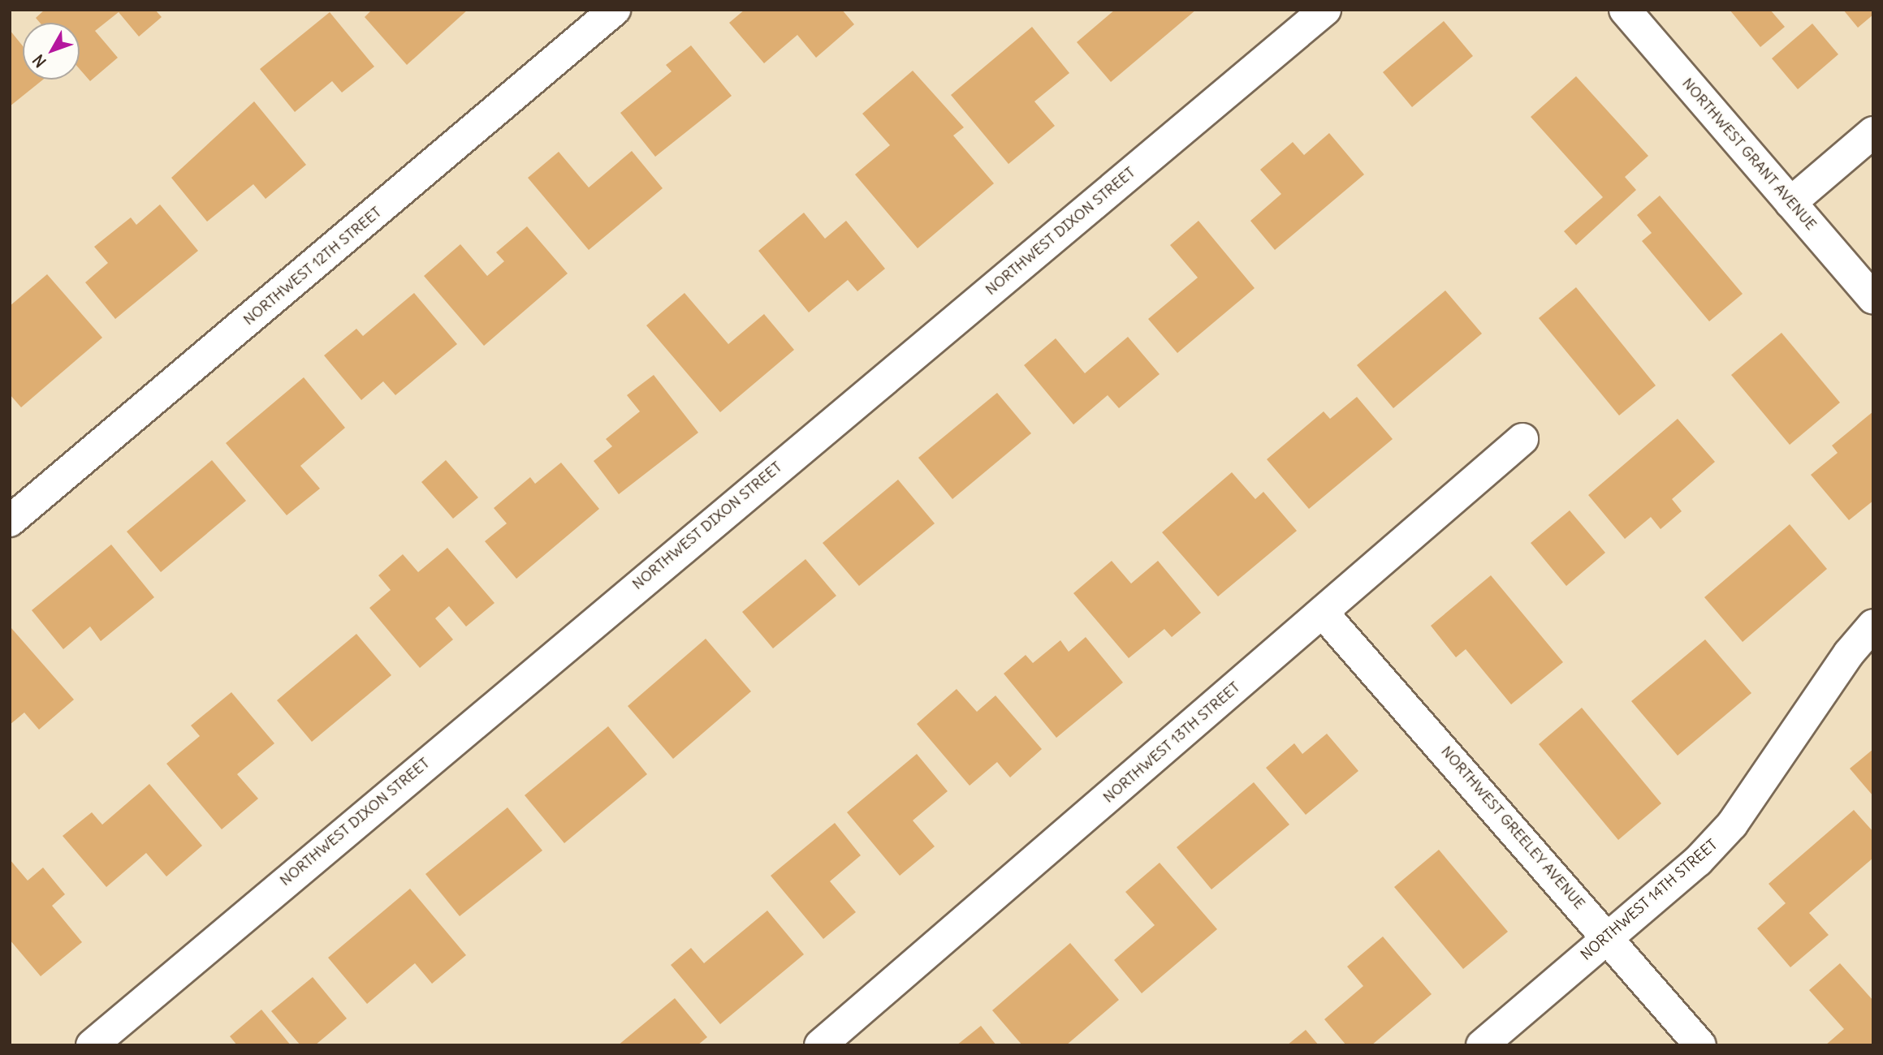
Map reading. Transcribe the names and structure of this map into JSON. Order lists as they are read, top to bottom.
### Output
{
  "streets": {
    "street": [
      "NORTHWEST GRANT AVENUE",
      "NORTHWEST DIXON STREET",
      "NORTHWEST 12TH STREET",
      "NORTHWEST 13TH STREET",
      "NORTHWEST GREELEY AVENUE",
      "NORTHWEST 14TH STREET"
    ]
  },
  "crossings": [
    ["NORTHWEST 13TH STREET", "NORTHWEST GREELEY AVENUE"],
    ["NORTHWEST GREELEY AVENUE", "NORTHWEST 14TH STREET"]
  ],
  "north": "bottom left"
}
